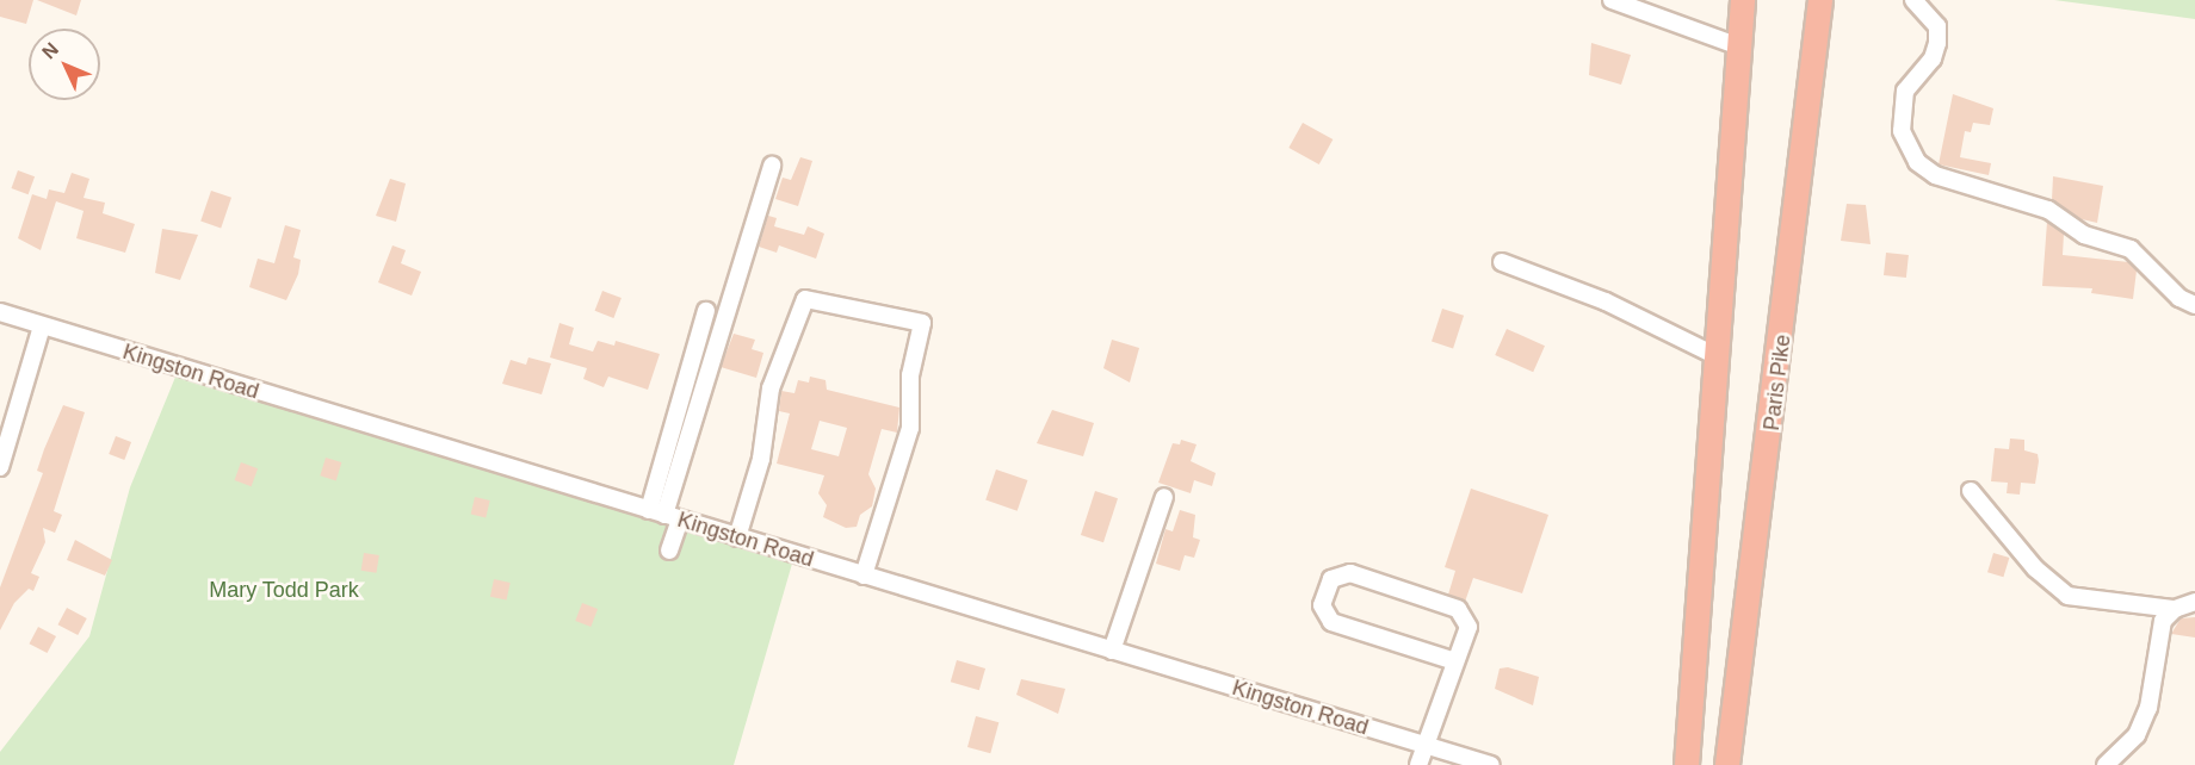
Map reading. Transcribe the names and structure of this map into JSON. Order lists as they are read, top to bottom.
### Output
{
  "streets": {
    "highway": ["Paris Pike"],
    "street": ["Kingston Road"]
  },
  "parks": ["Mary Todd Park"],
  "north": "top left"
}
